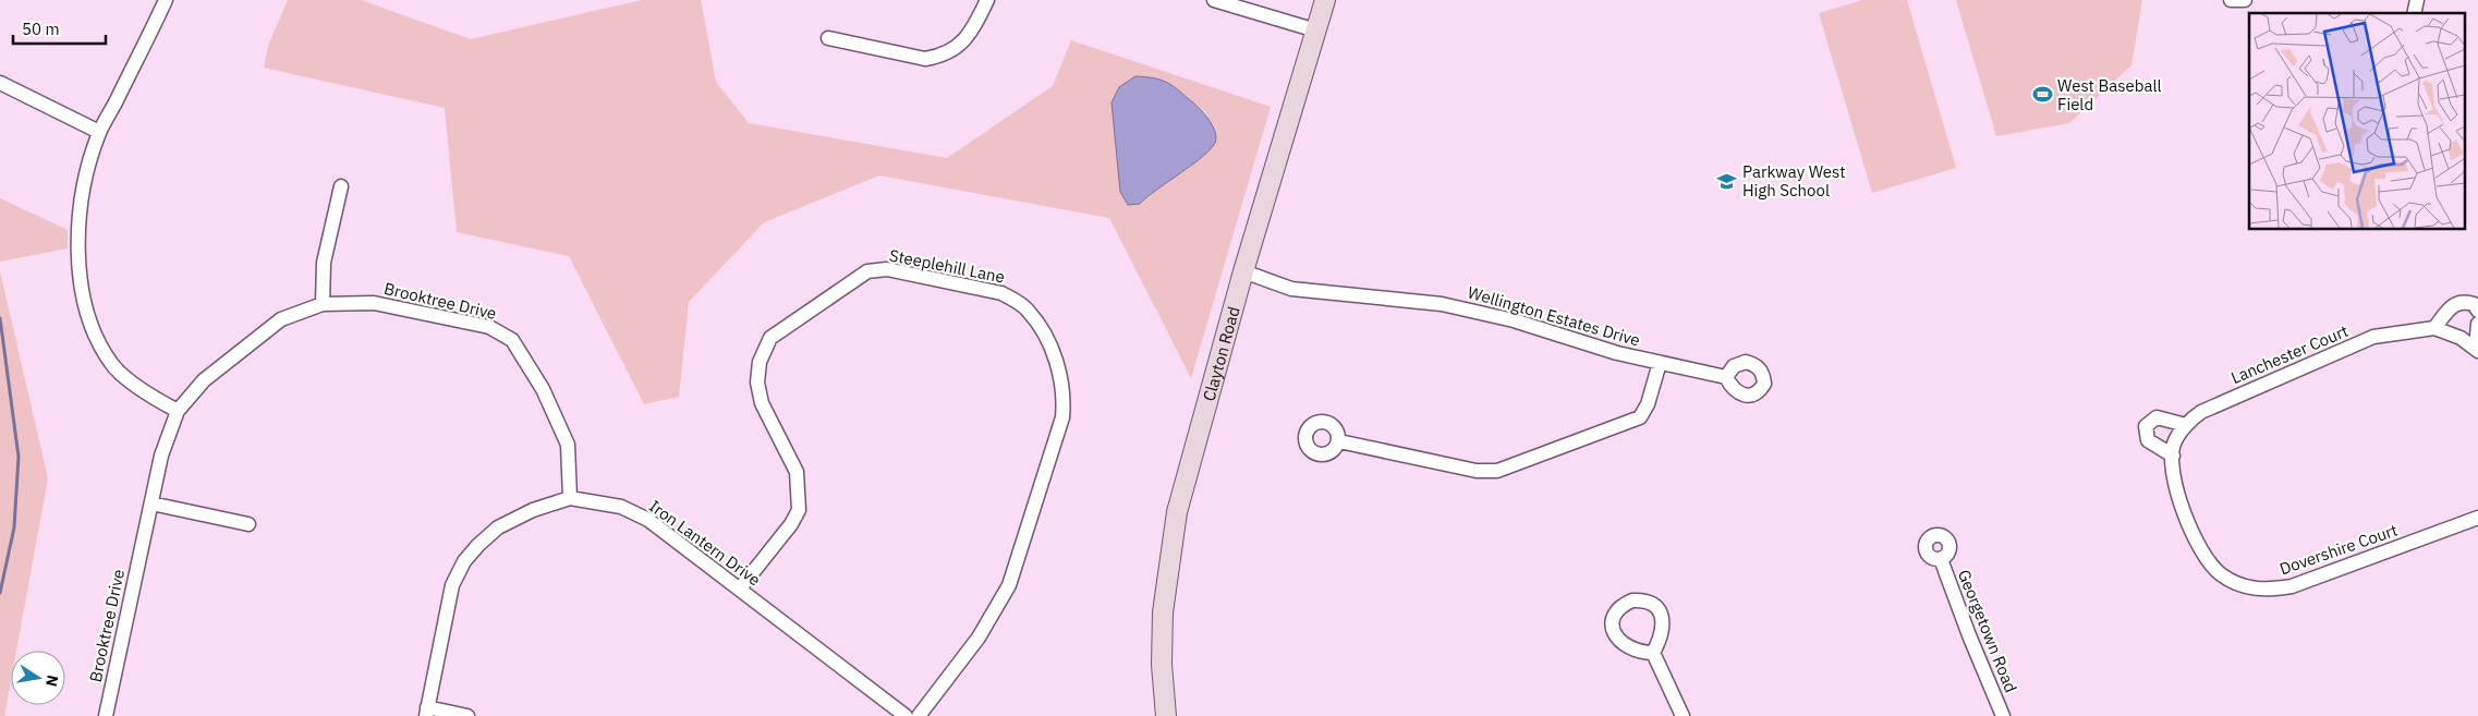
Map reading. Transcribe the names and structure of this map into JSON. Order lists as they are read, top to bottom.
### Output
{
  "streets": {
    "main road": ["Clayton Road"],
    "street": [
      "Steeplehill Lane",
      "Brooktree Drive",
      "Wellington Estates Drive",
      "Lanchester Court",
      "Iron Lantern Drive",
      "Dovershire Court",
      "Georgetown Road"
    ]
  },
  "crossings": [
    ["Steeplehill Lane", "Iron Lantern Drive"],
    ["Brooktree Drive", "Iron Lantern Drive"],
    ["Wellington Estates Drive", "Clayton Road"],
    ["Lanchester Court", "Dovershire Court"]
  ],
  "places": {
    "sports": ["West Baseball Field"],
    "school or university": ["Parkway West High School"]
  },
  "scale_bar": "50 m",
  "north": "right"
}
